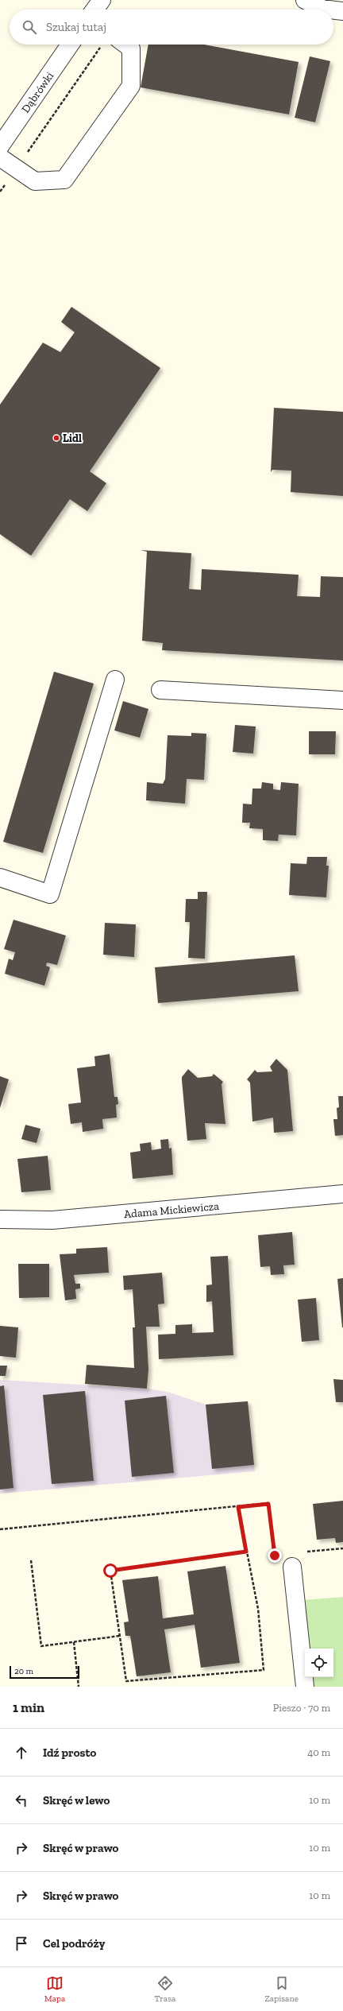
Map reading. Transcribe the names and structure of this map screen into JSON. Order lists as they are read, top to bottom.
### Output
{
  "streets": {
    "street": ["Dąbrówki", "Adama Mickiewicza"]
  },
  "places": ["Lidl"],
  "scale_bar": "20 m",
  "page": {
    "search": "Szukaj tutaj",
    "scale": "20 m",
    "heading": ["1 min", "Pieszo · 70 m"],
    "list": [
      ["Idź prosto", "40 m"],
      ["Skręć w lewo", "10 m"],
      ["Skręć w prawo", "10 m"],
      ["Skręć w prawo", "10 m"],
      "Cel podróży"
    ],
    "nav": ["Mapa", "Trasa", "Zapisane"]
  }
}
